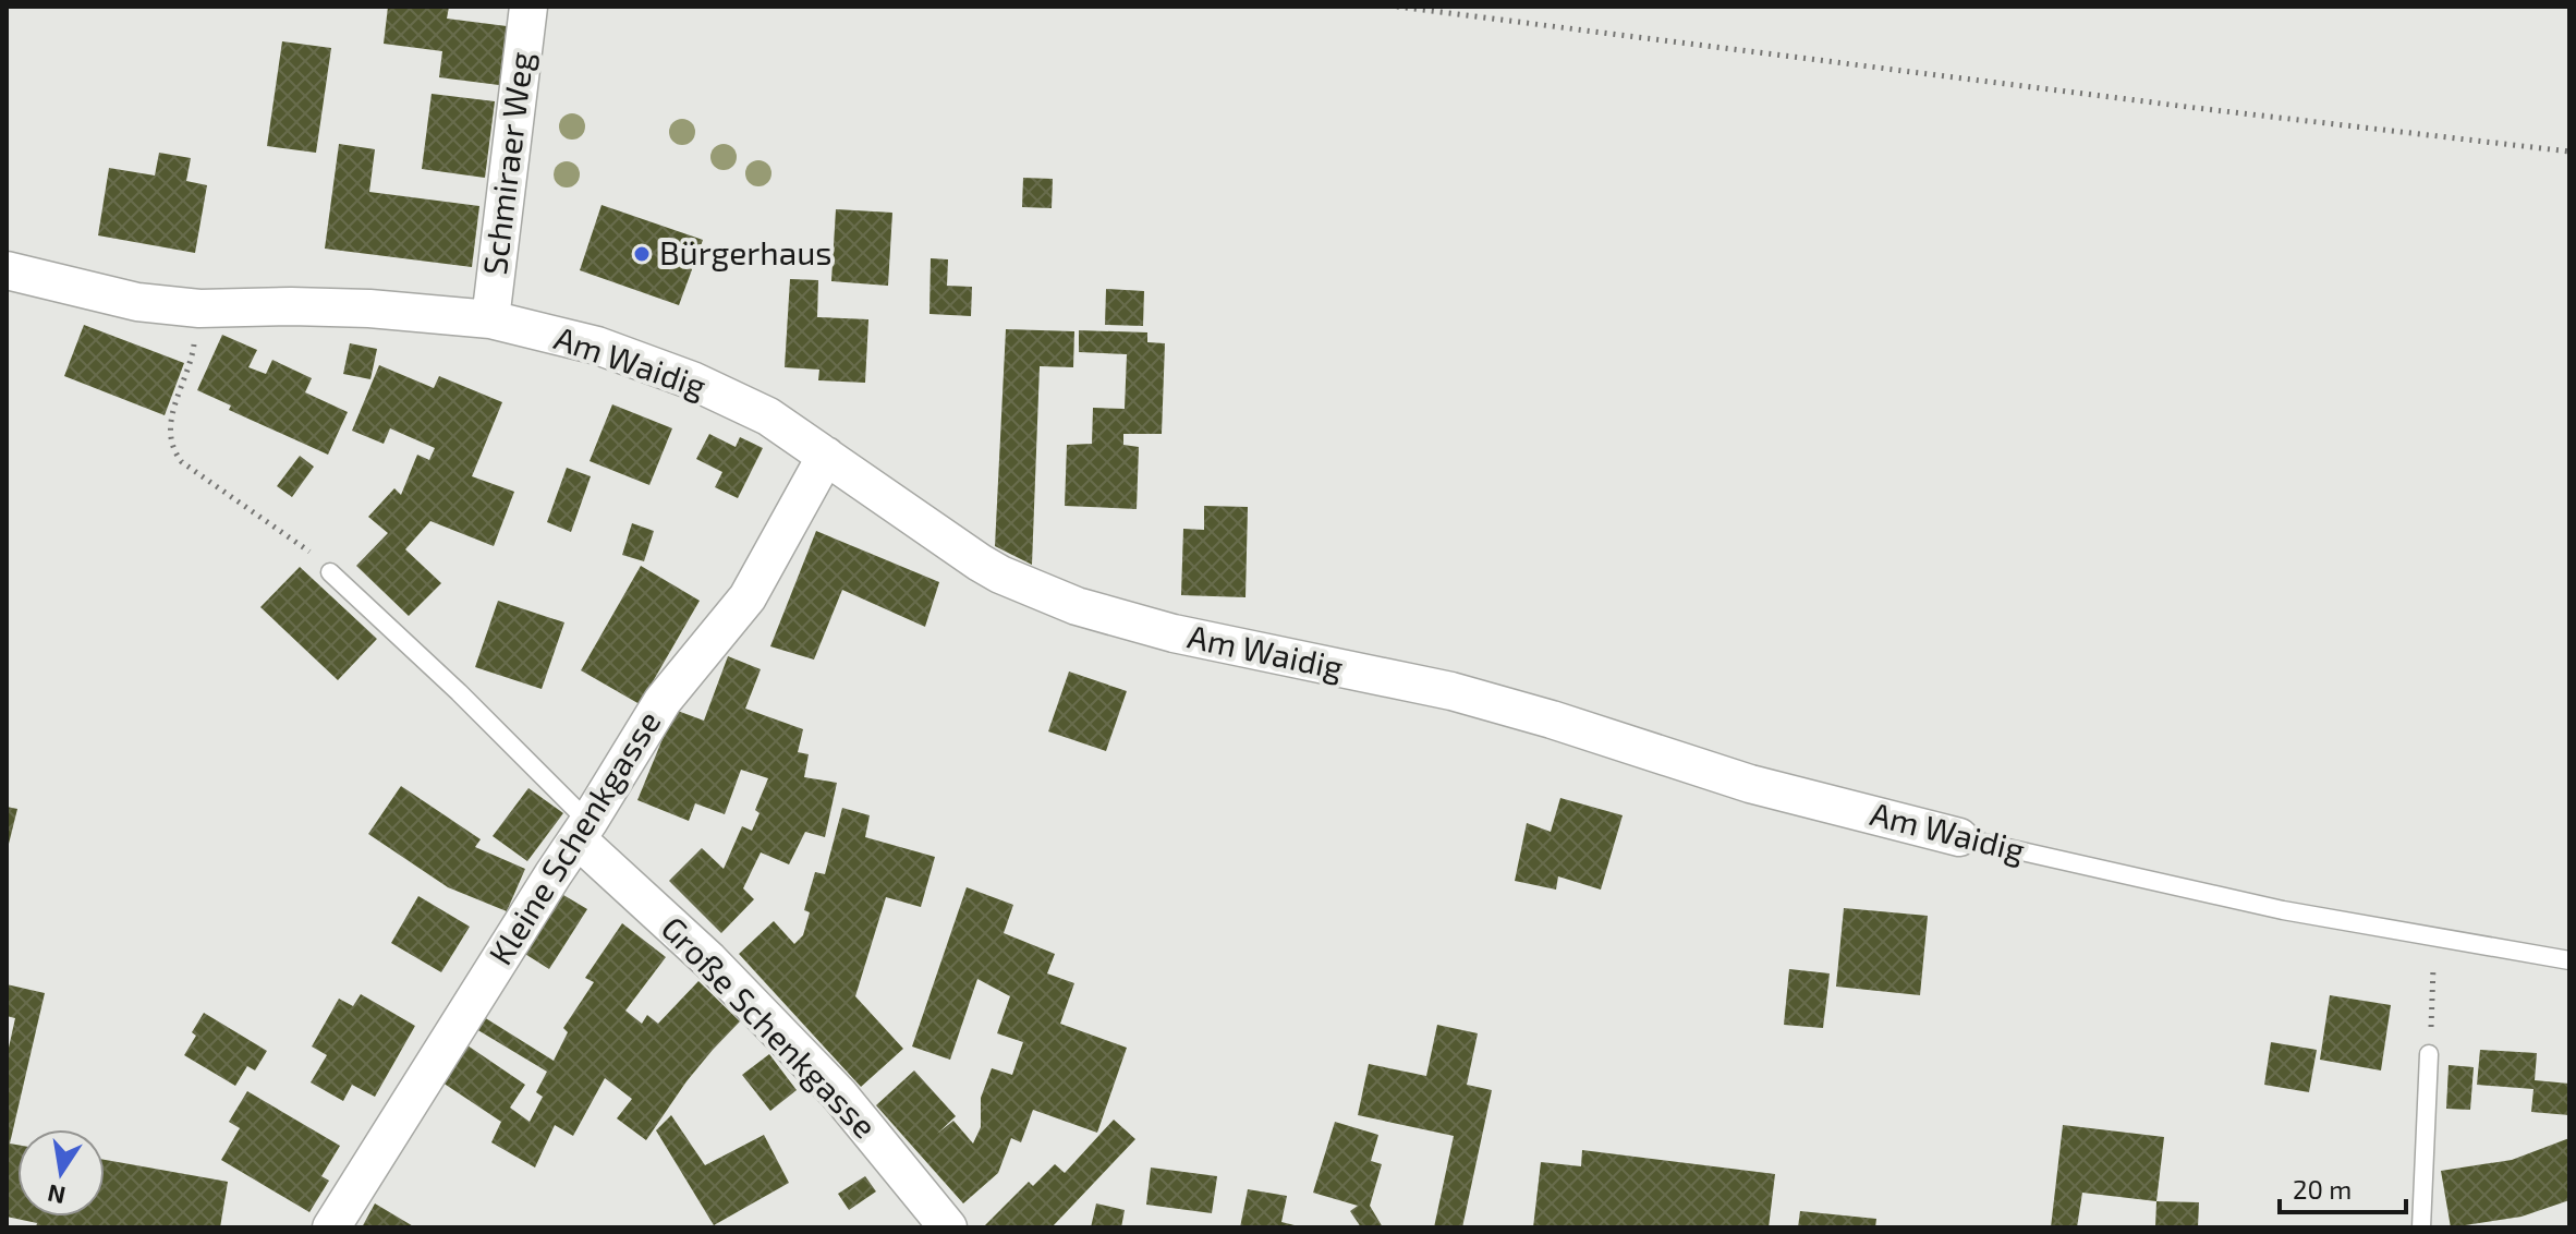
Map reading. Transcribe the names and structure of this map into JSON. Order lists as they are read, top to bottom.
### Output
{
  "streets": {
    "street": [
      "Schmiraer Weg",
      "Am Waidig",
      "Kleine Schenkgasse",
      "Große Schenkgasse"
    ]
  },
  "crossings": [
    ["Schmiraer Weg", "Am Waidig"],
    ["Am Waidig", "Kleine Schenkgasse"],
    ["Kleine Schenkgasse", "Große Schenkgasse"]
  ],
  "places": ["Bürgerhaus"],
  "scale_bar": "20 m",
  "north": "bottom"
}
